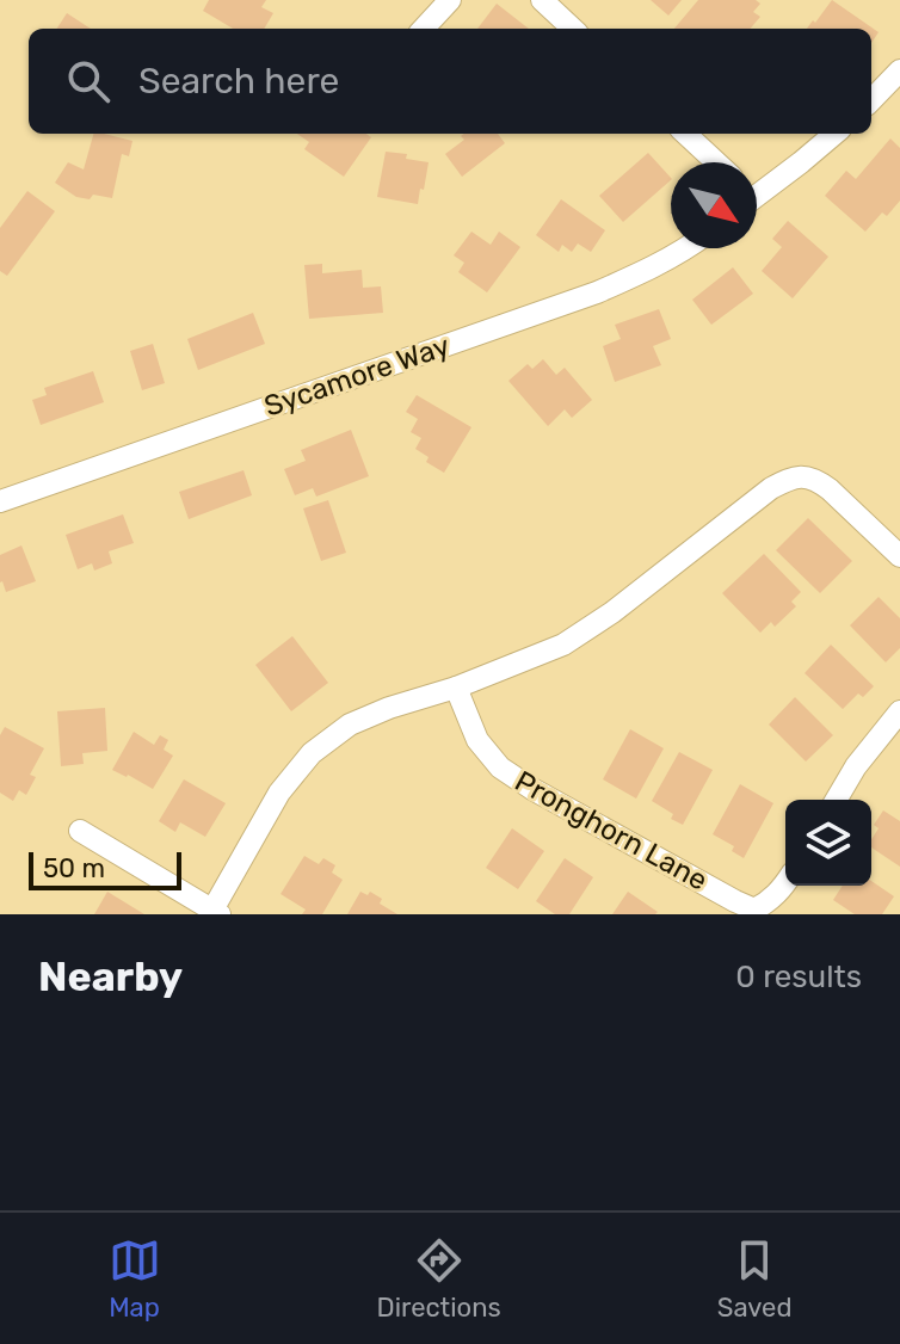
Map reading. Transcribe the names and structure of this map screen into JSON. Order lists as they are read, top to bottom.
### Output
{
  "streets": {
    "street": ["Sycamore Way", "Pronghorn Lane"]
  },
  "scale_bar": "50 m",
  "north": "bottom right",
  "page": {
    "search": "Search here",
    "scale": "50 m",
    "heading": ["Nearby", "0 results"],
    "nav": ["Map", "Directions", "Saved"]
  }
}
